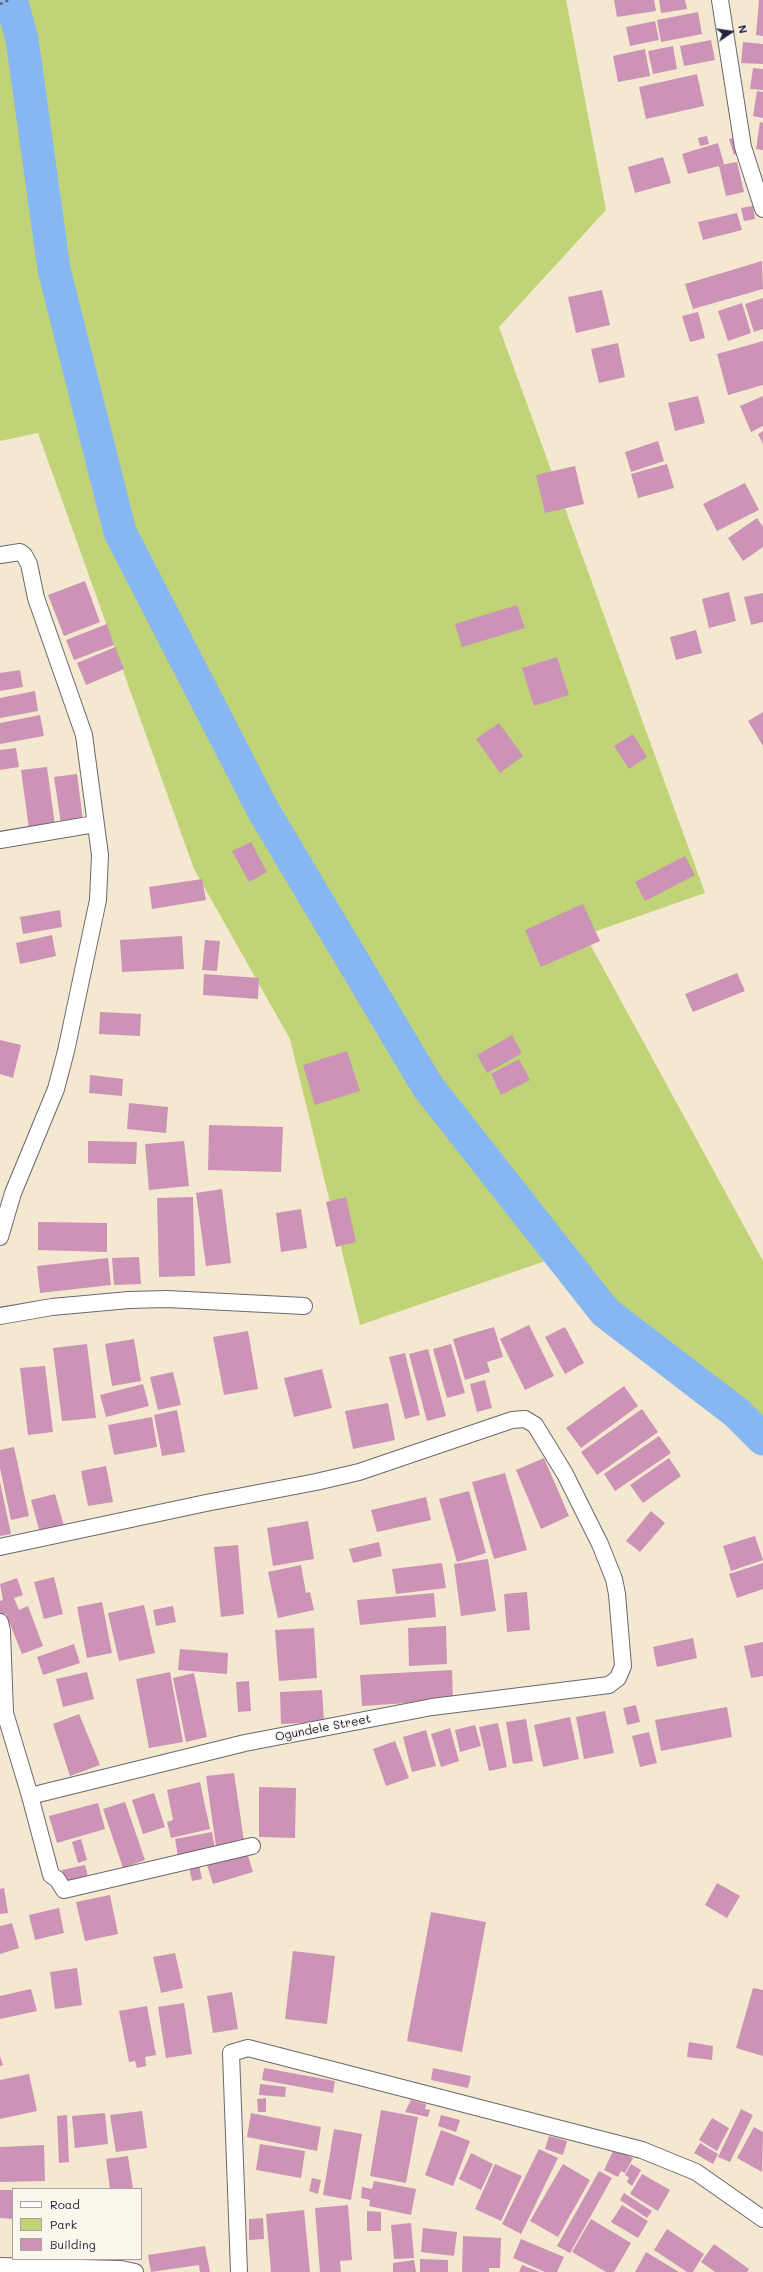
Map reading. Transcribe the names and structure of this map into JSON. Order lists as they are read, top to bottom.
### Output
{
  "streets": {
    "street": ["Ogundele Street"]
  },
  "legend": ["Road", "Park", "Building"],
  "north": "right"
}
